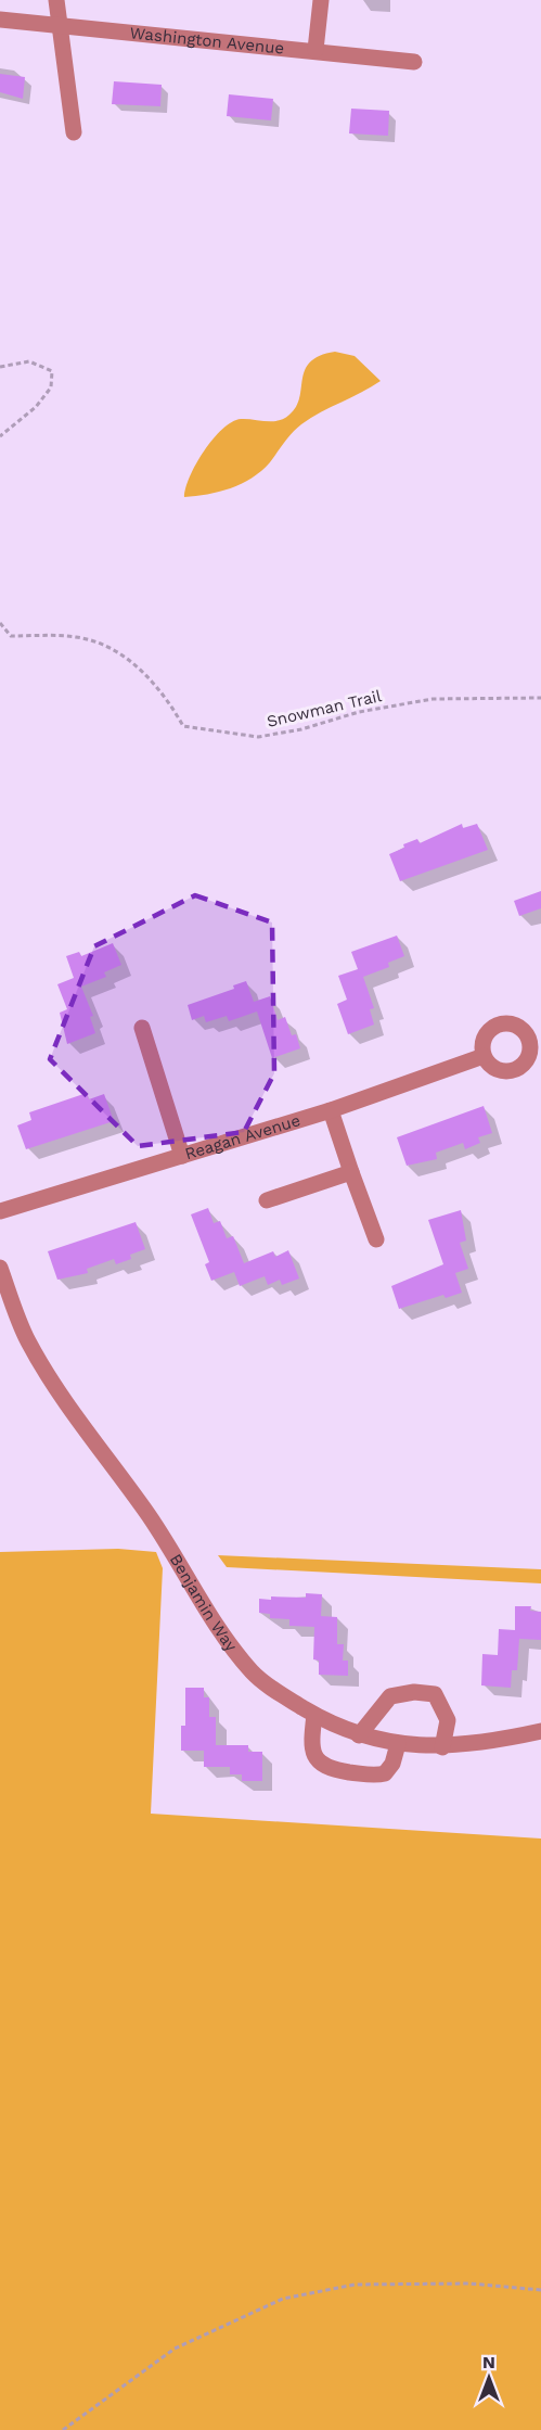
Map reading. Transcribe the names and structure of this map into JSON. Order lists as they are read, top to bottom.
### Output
{
  "streets": {
    "street": ["Washington Avenue", "Reagan Avenue", "Benjamin Way"],
    "path": ["Snowman Trail"]
  },
  "north": "top"
}
